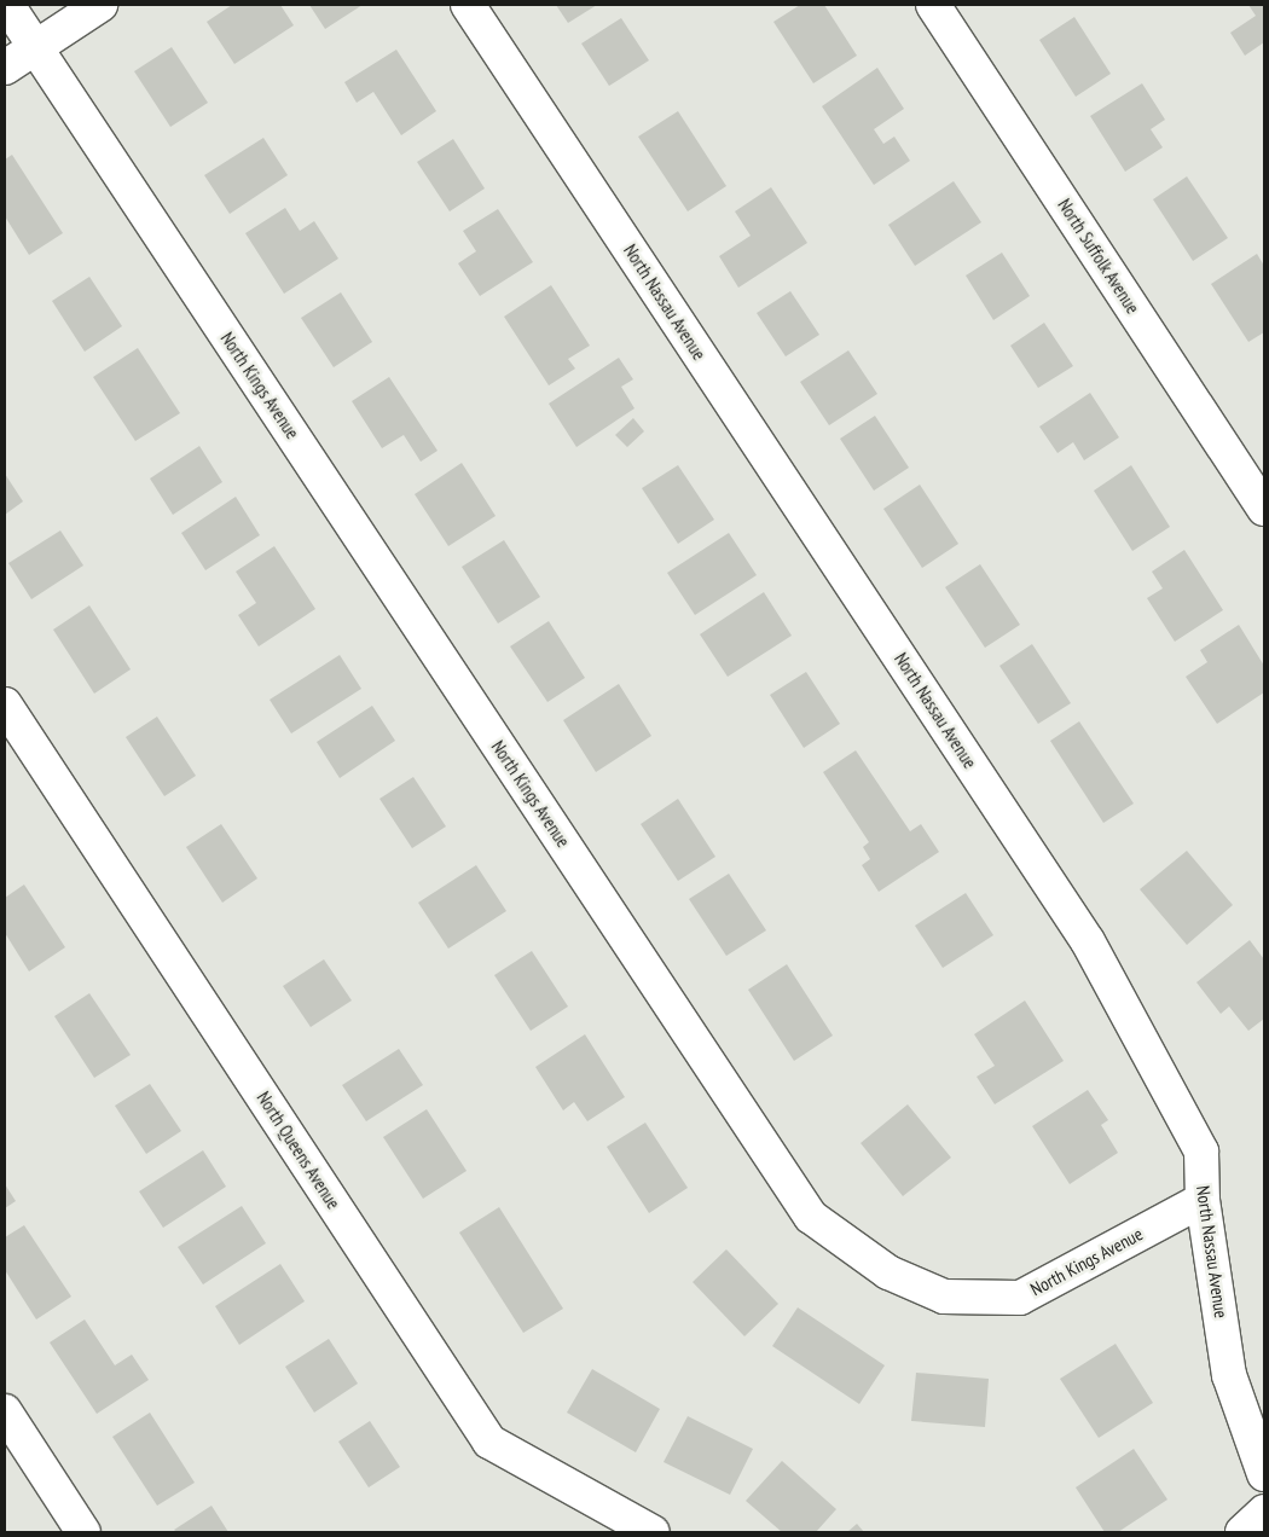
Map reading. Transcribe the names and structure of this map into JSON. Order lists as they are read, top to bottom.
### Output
{
  "streets": {
    "street": [
      "North Suffolk Avenue",
      "North Nassau Avenue",
      "North Kings Avenue",
      "North Queens Avenue"
    ]
  },
  "crossings": [
    ["North Nassau Avenue", "North Kings Avenue"]
  ]
}
